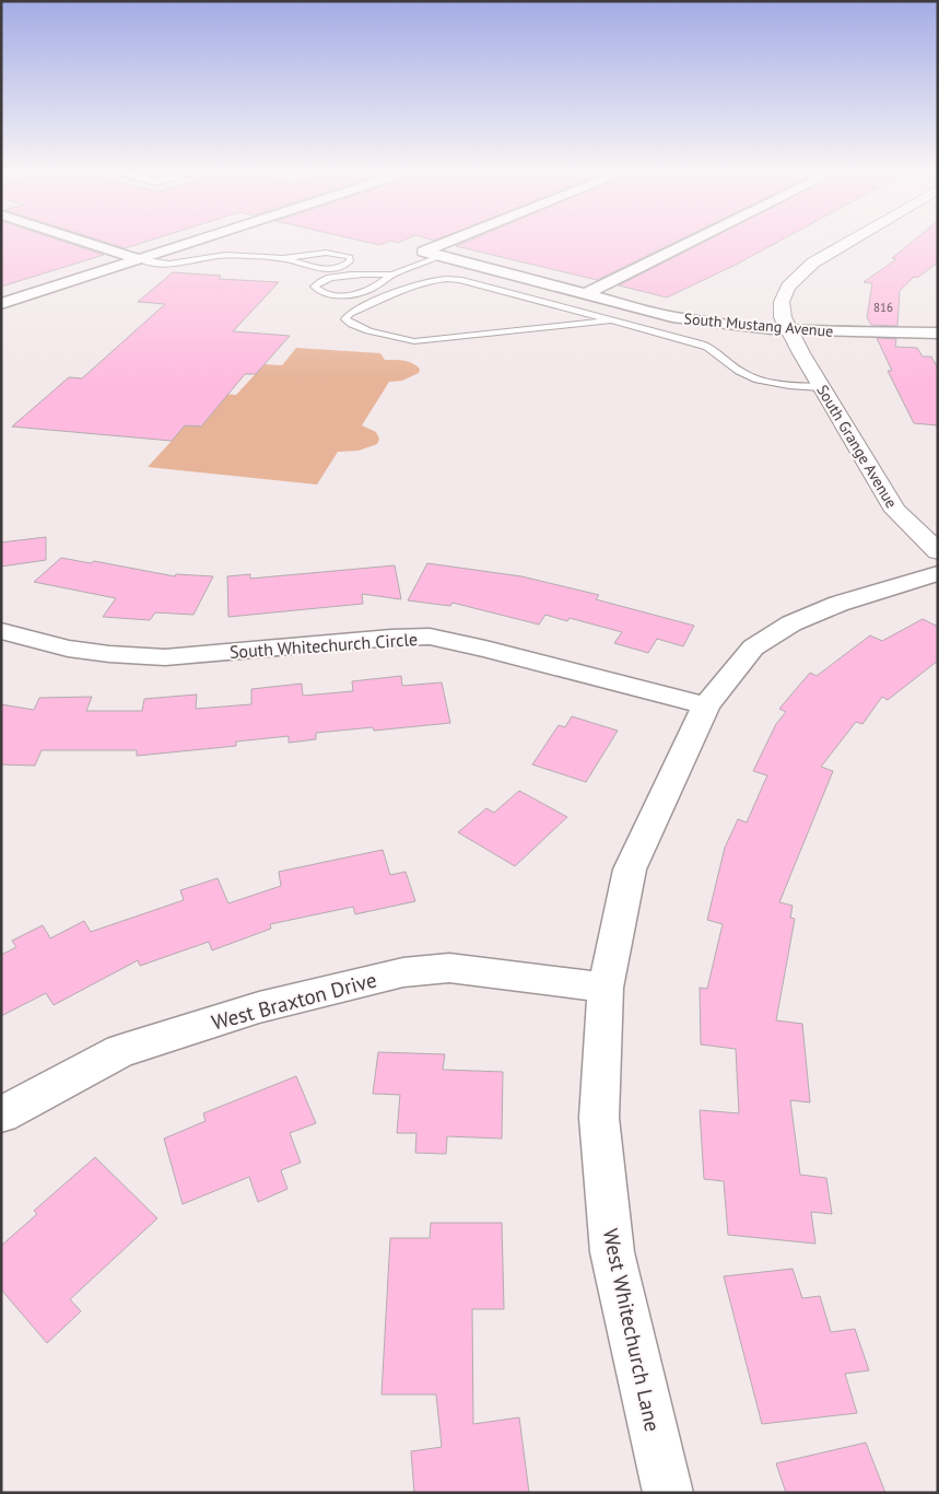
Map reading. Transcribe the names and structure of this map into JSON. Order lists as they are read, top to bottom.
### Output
{
  "streets": {
    "street": [
      "South Mustang Avenue",
      "South Grange Avenue",
      "South Whitechurch Circle",
      "West Braxton Drive",
      "West Whitechurch Lane"
    ]
  },
  "crossings": [
    ["South Mustang Avenue", "South Grange Avenue"],
    ["South Whitechurch Circle", "West Whitechurch Lane"],
    ["West Braxton Drive", "West Whitechurch Lane"]
  ],
  "house_numbers": ["816"]
}
